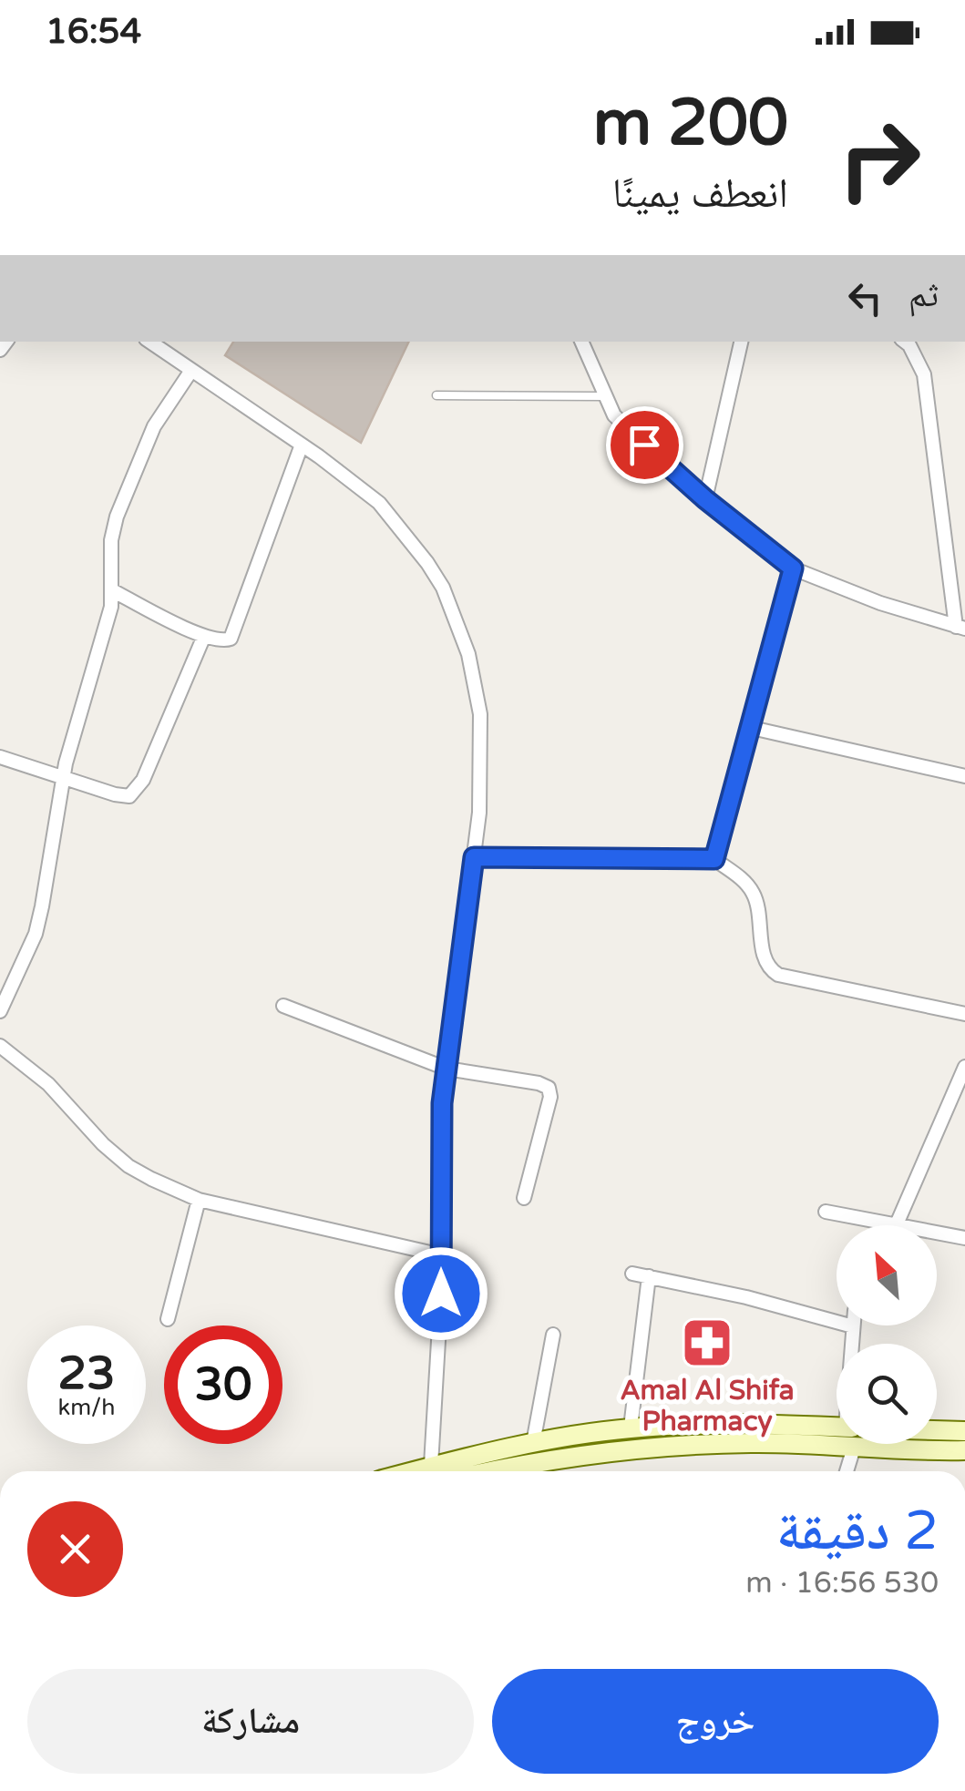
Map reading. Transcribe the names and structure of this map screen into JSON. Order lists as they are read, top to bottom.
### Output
{
  "places": {
    "pharmacy": ["Amal Al Shifa Pharmacy"]
  },
  "north": "top left",
  "page": {
    "status": "16:54",
    "turn": ["200 m", "انعطف يمينًا"],
    "then": "ثم",
    "speed": "23 km/h",
    "limit": "30",
    "heading": ["2 دقيقة", "530 m · 16:56"],
    "buttons": ["خروج", "مشاركة"]
  }
}
